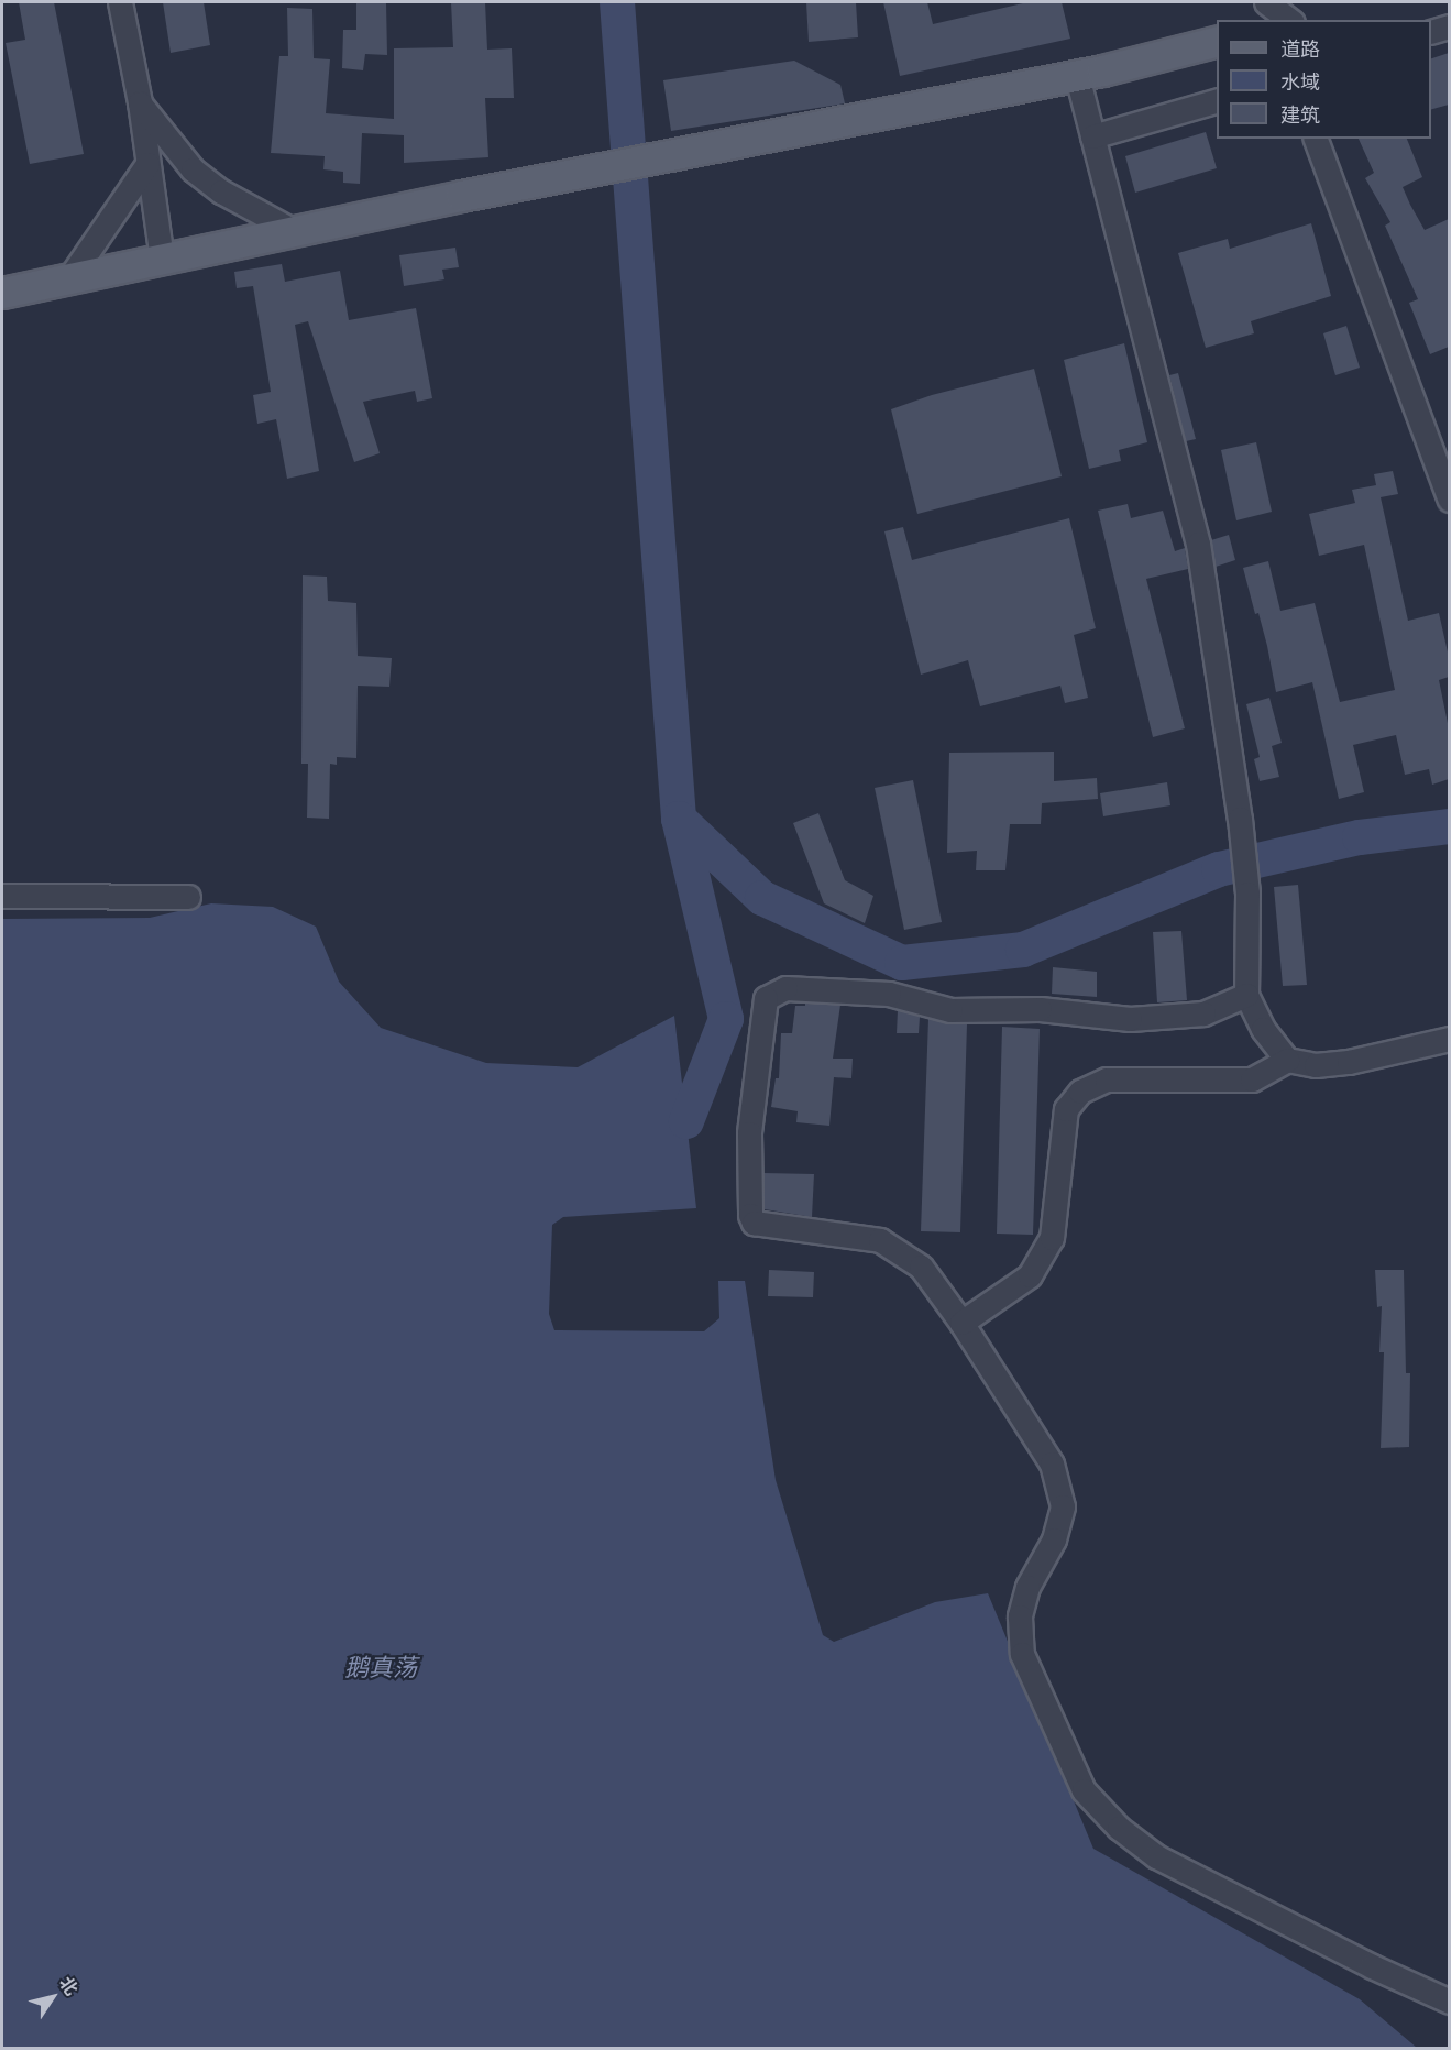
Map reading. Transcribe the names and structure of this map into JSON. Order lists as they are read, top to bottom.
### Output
{
  "water": ["鹅真荡"],
  "legend": ["道路", "水域", "建筑"],
  "north": "top right"
}
